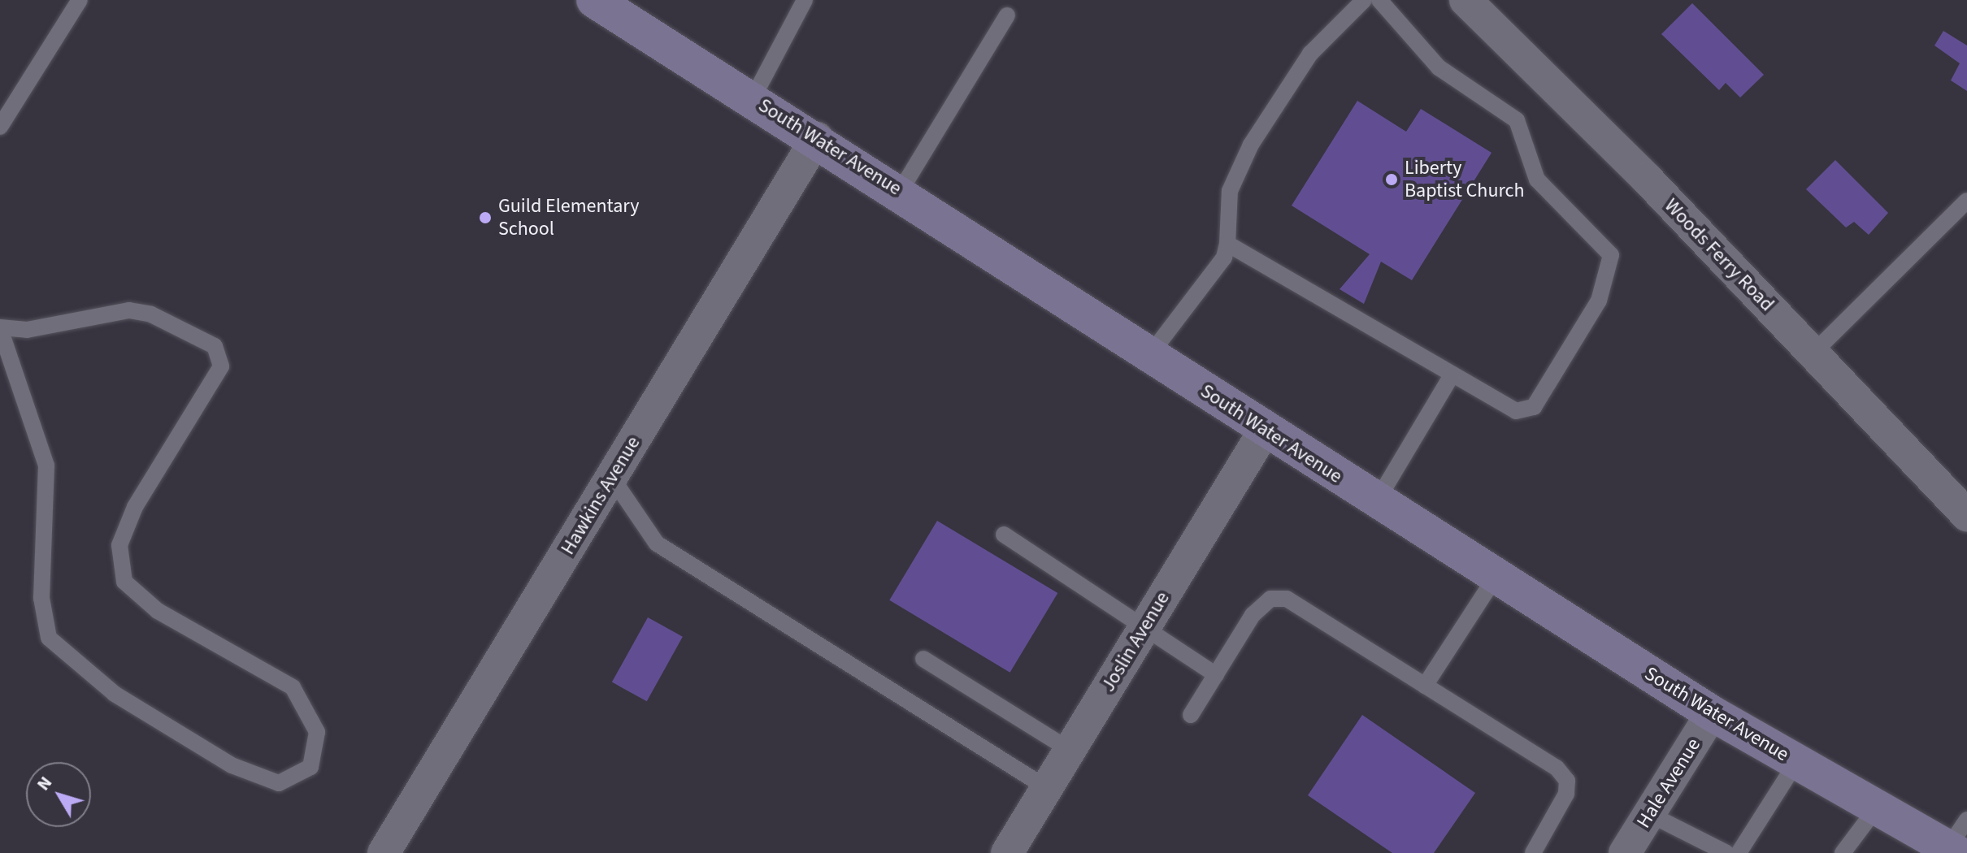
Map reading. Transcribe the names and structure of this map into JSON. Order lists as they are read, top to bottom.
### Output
{
  "streets": {
    "main road": ["South Water Avenue"],
    "street": [
      "Woods Ferry Road",
      "Hawkins Avenue",
      "Joslin Avenue",
      "Hale Avenue"
    ]
  },
  "crossings": [
    ["South Water Avenue", "Hawkins Avenue"],
    ["South Water Avenue", "Joslin Avenue"],
    ["South Water Avenue", "Hale Avenue"]
  ],
  "places": ["Liberty Baptist Church", "Guild Elementary School"],
  "north": "top left"
}
